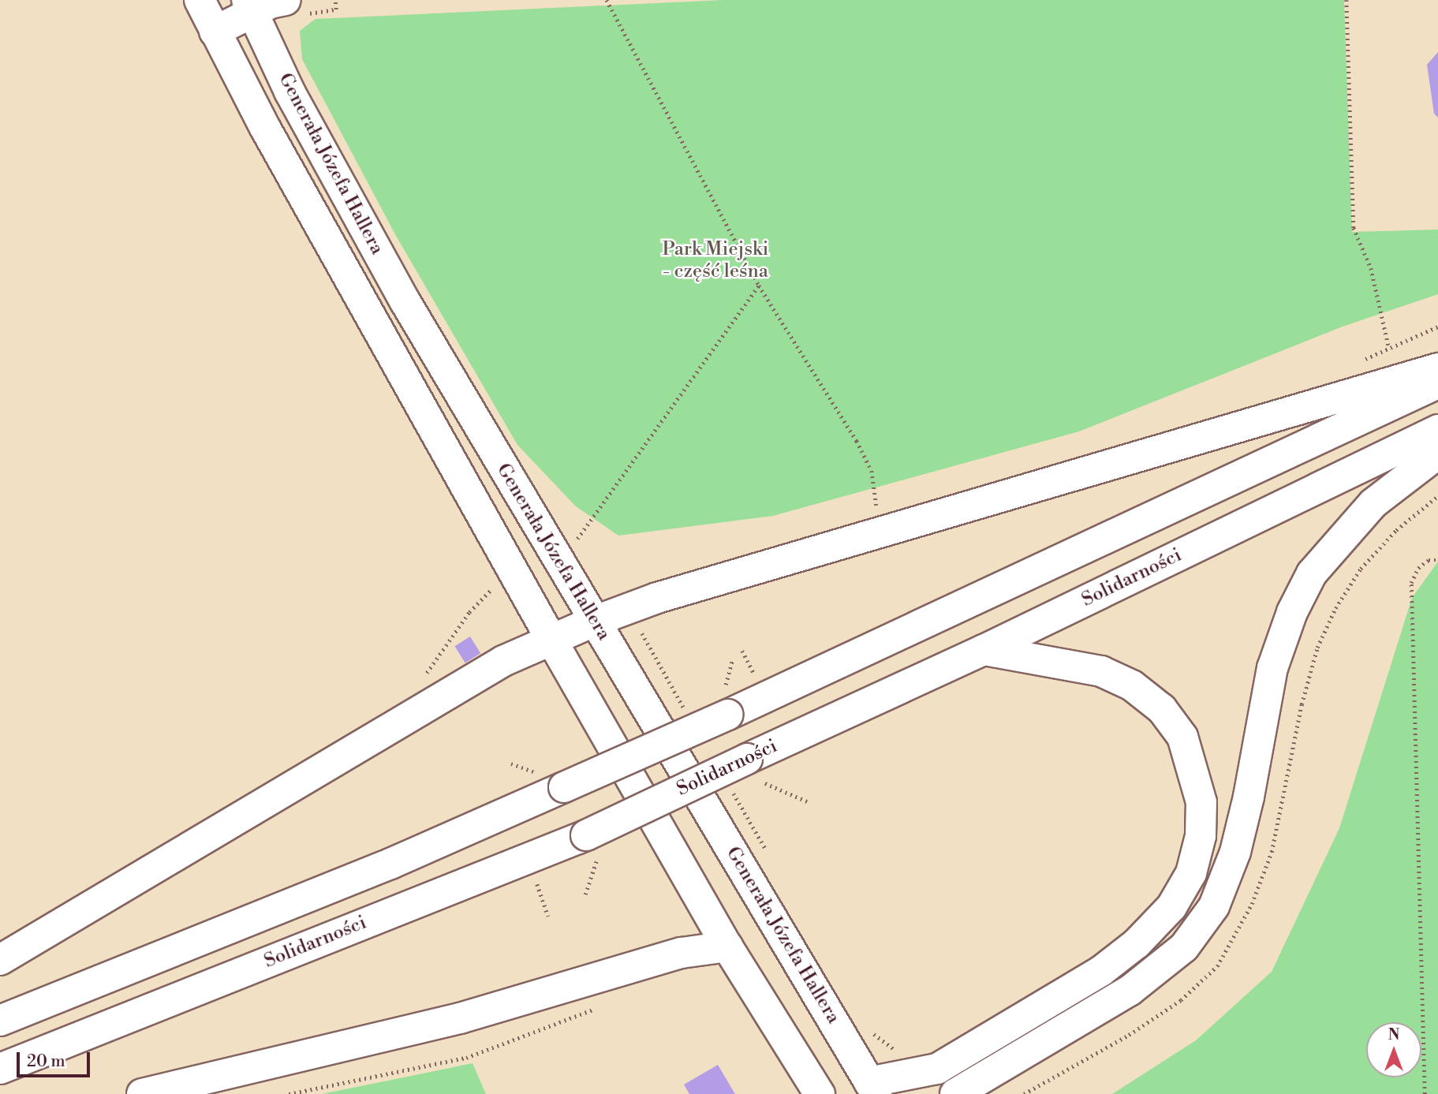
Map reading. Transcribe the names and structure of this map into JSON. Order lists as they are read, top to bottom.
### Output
{
  "streets": {
    "main road": ["Generała Józefa Hallera", "Solidarności"]
  },
  "parks": ["Park Miejski - część leśna"],
  "scale_bar": "20 m",
  "north": "top"
}
